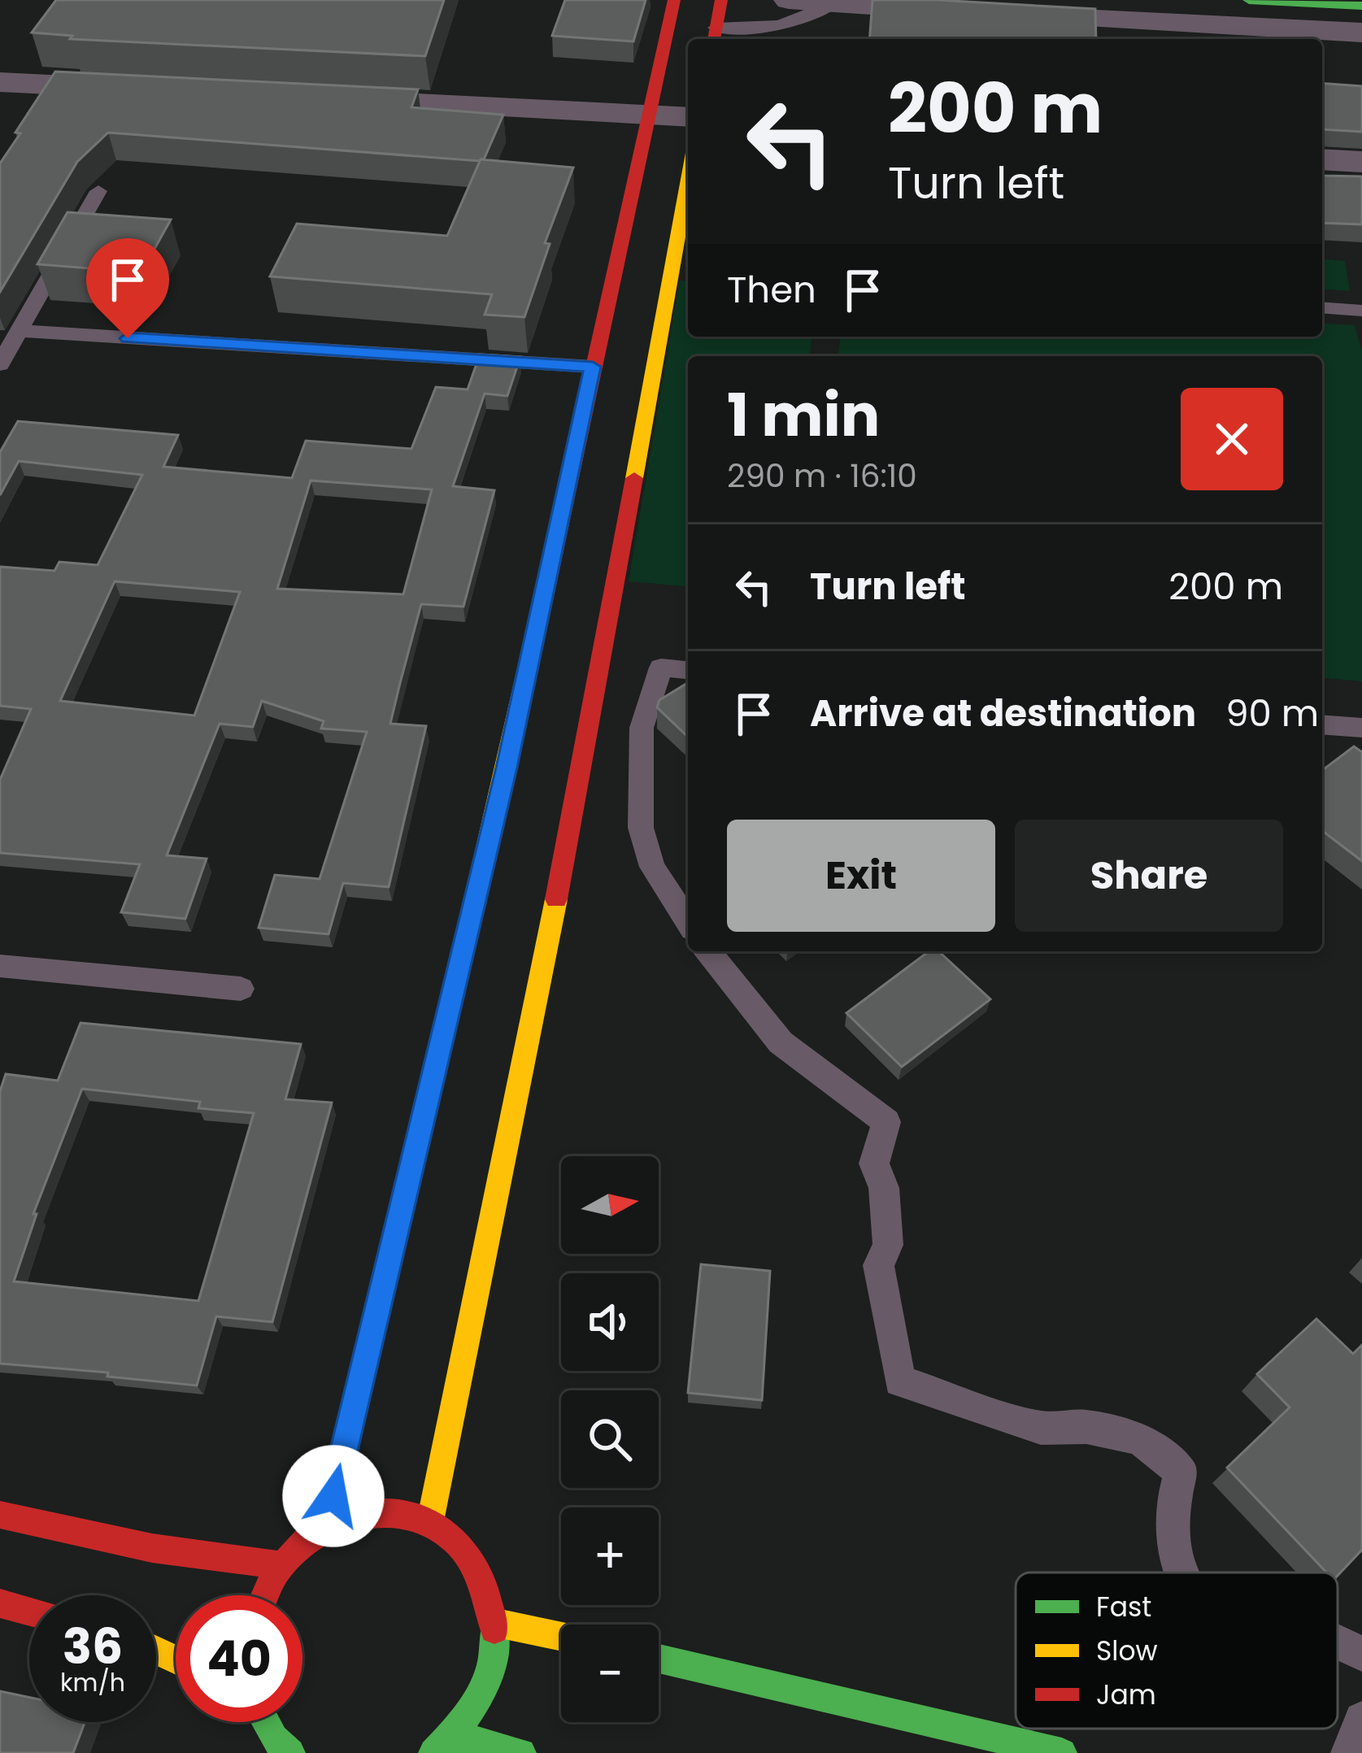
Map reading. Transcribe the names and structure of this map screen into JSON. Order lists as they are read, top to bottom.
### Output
{
  "legend": ["Fast", "Slow", "Jam"],
  "north": "right",
  "page": {
    "turn": ["200 m", "Turn left"],
    "then": "Then",
    "heading": ["1 min", "290 m · 16:10"],
    "list": [
      {
        "name": "Turn left",
        "value": "200 m"
      },
      {
        "name": "Arrive at destination",
        "value": "90 m"
      }
    ],
    "buttons": ["Exit", "Share"],
    "map_buttons": ["+", "−"],
    "speed": "36 km/h",
    "limit": "40"
  }
}
